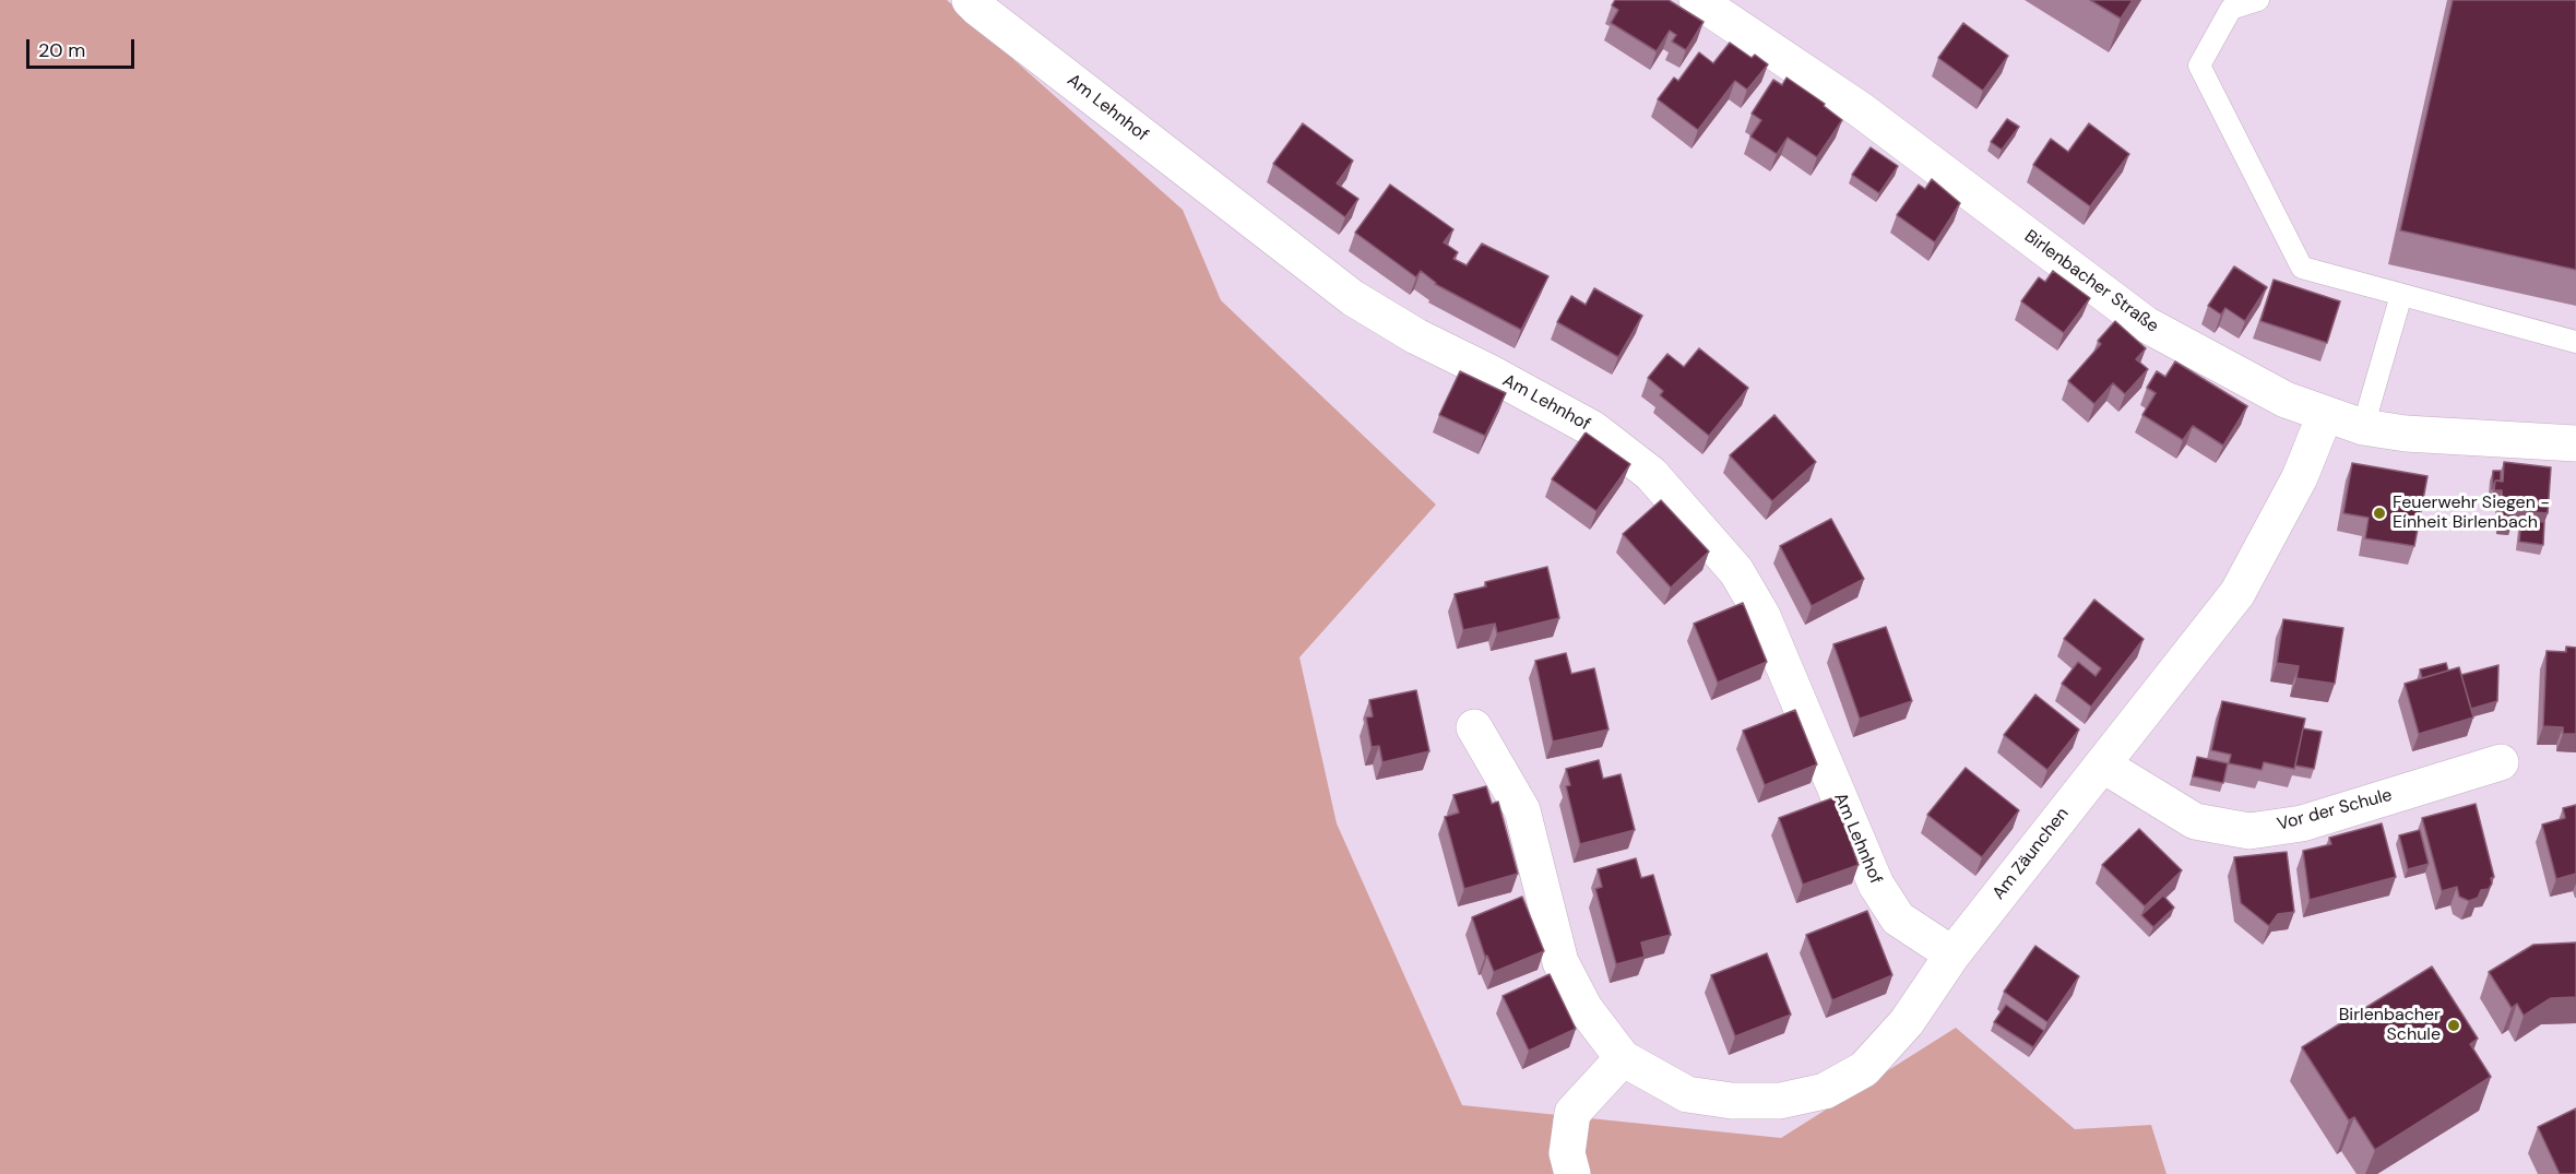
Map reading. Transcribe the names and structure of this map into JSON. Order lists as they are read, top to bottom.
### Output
{
  "streets": {
    "street": [
      "Am Lehnhof",
      "Birlenbacher Straße",
      "Vor der Schule",
      "Am Zäunchen"
    ]
  },
  "crossings": [
    ["Am Lehnhof", "Am Zäunchen"],
    ["Birlenbacher Straße", "Am Zäunchen"],
    ["Vor der Schule", "Am Zäunchen"]
  ],
  "places": ["Feuerwehr Siegen - Einheit Birlenbach", "Birlenbacher Schule"],
  "scale_bar": "20 m"
}
